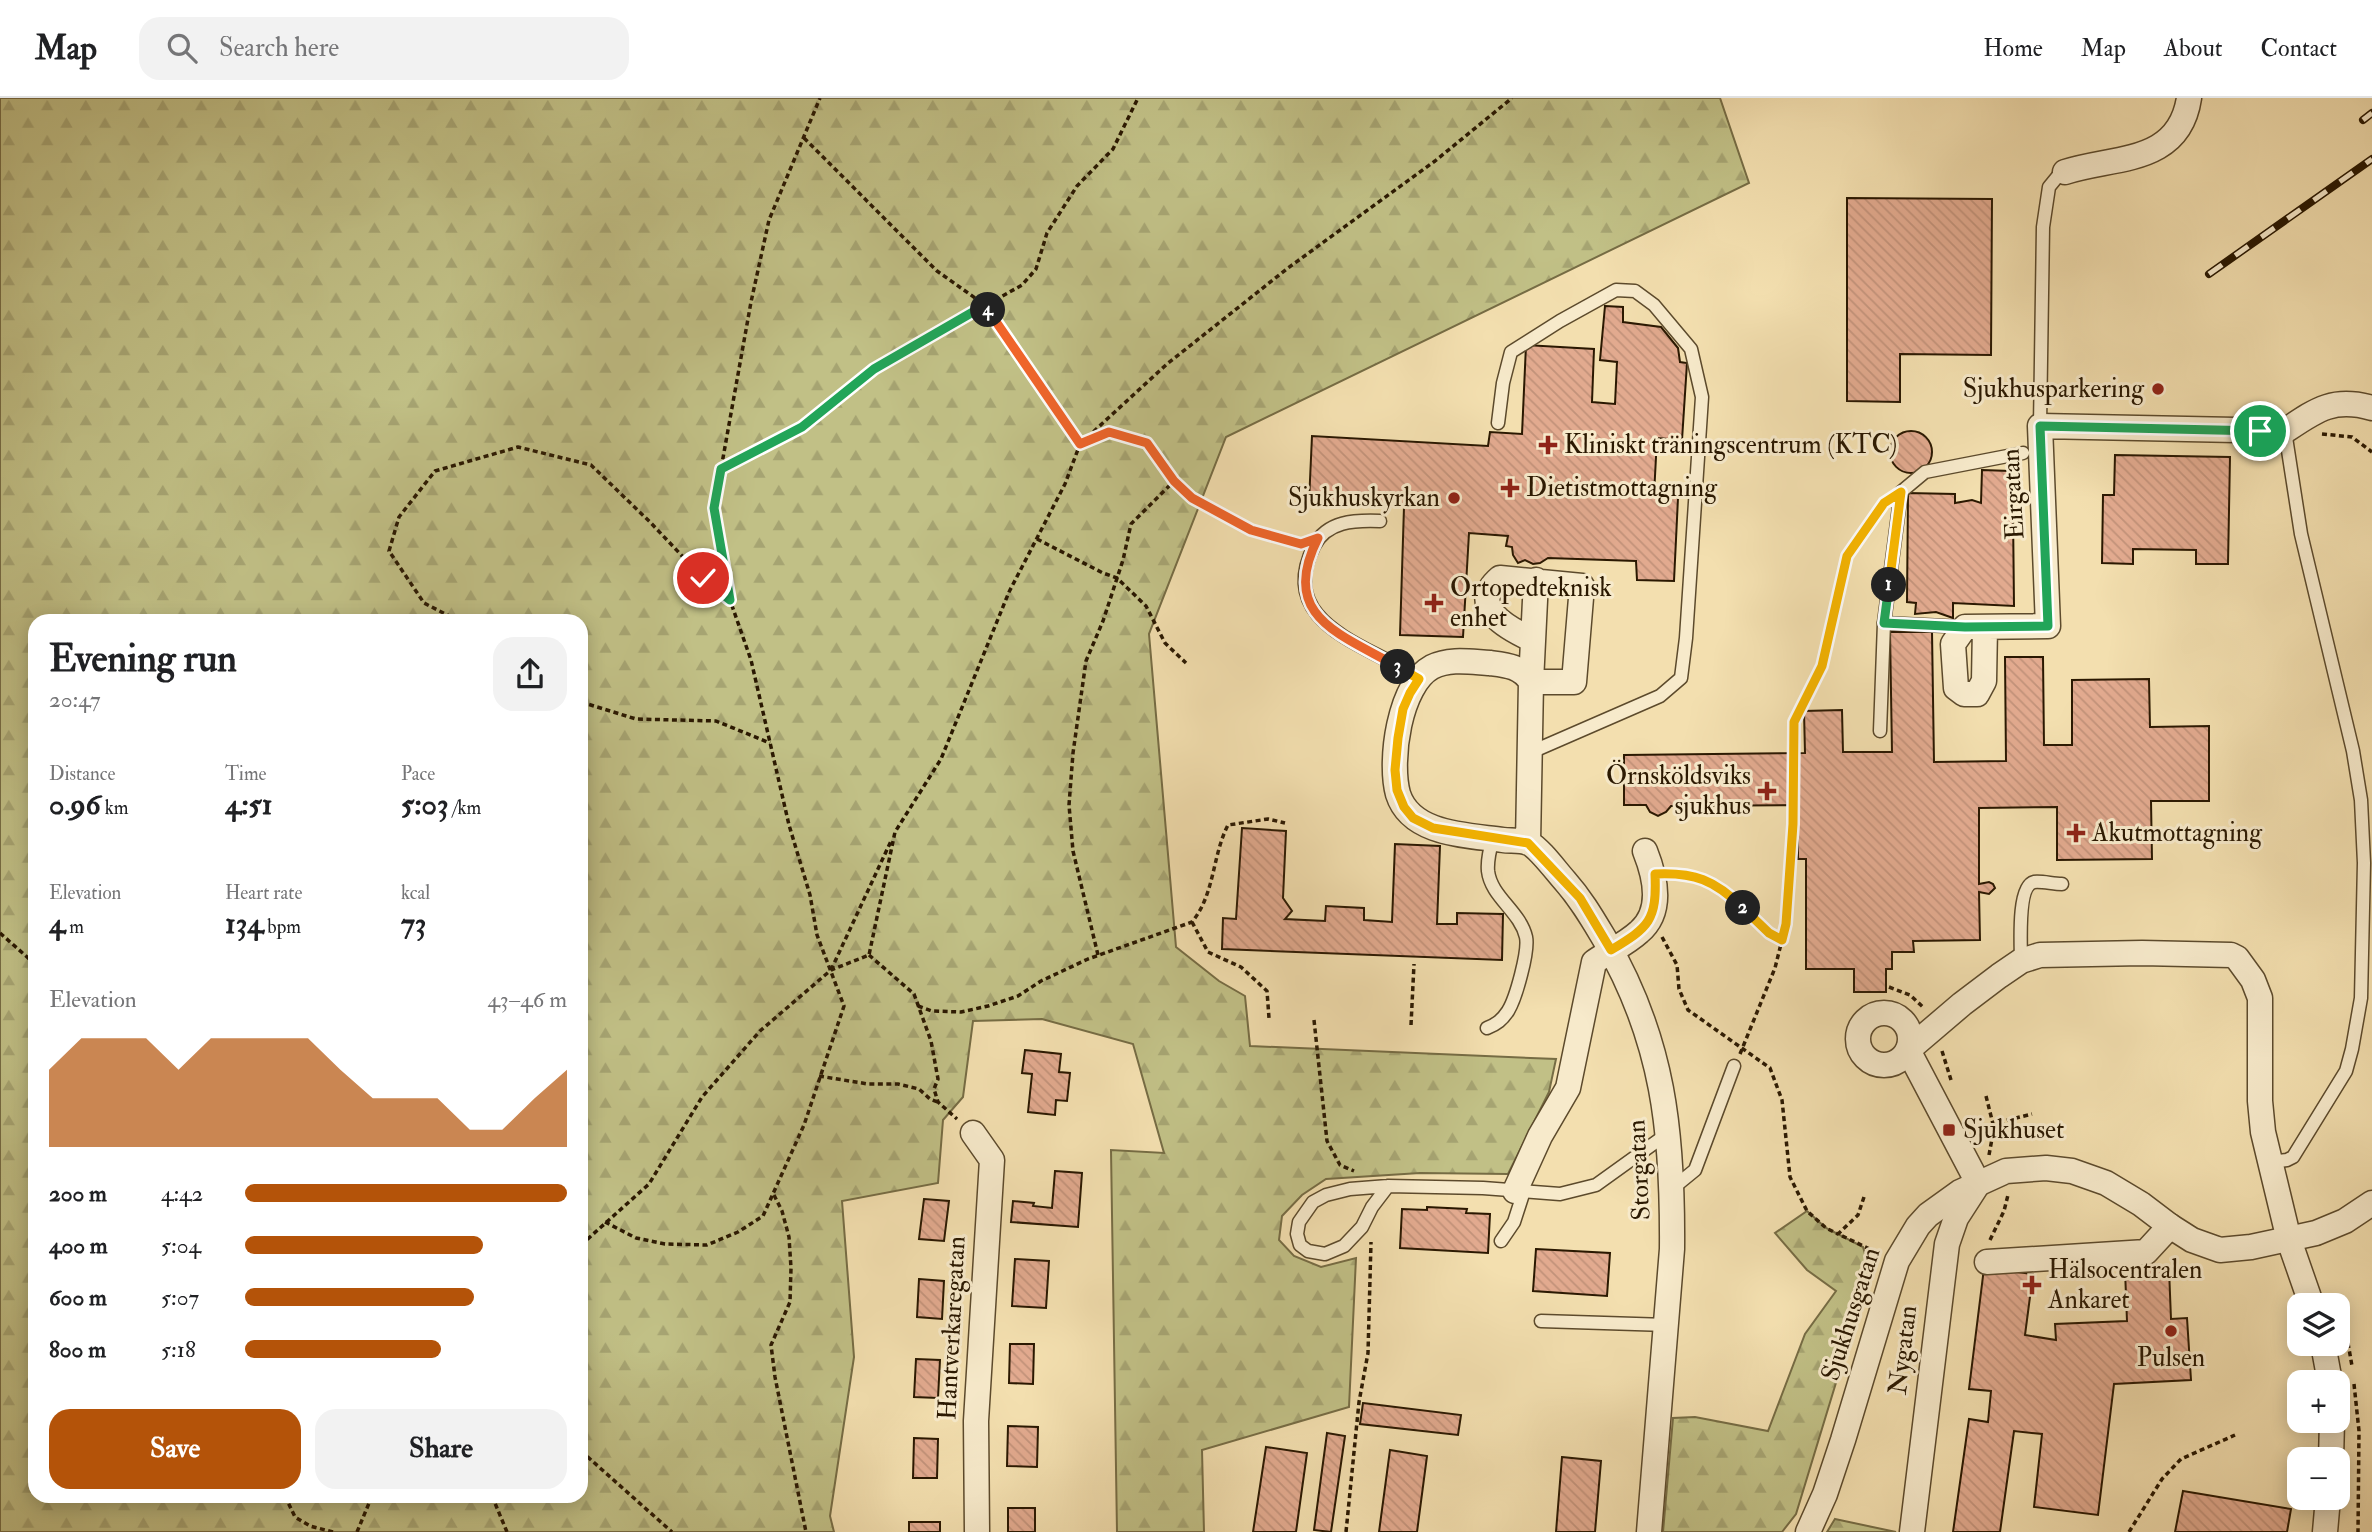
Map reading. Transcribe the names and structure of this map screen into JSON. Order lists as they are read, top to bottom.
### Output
{
  "streets": {
    "street": [
      "Eirgatan",
      "Storgatan",
      "Sjukhusgatan",
      "Hantverkaregatan",
      "Nygatan"
    ]
  },
  "crossings": [
    ["Sjukhusgatan", "Nygatan"]
  ],
  "places": {
    "other": ["Sjukhusparkering", "Sjukhuskyrkan", "Pulsen"],
    "health": [
      "Kliniskt träningscentrum (KTC)",
      "Dietistmottagning",
      "Ortopedteknisk enhet",
      "Örnsköldsviks sjukhus",
      "Akutmottagning",
      "Hälsocentralen Ankaret"
    ],
    "transit": ["Sjukhuset"]
  },
  "page": {
    "header": "Map",
    "search": "Search here",
    "nav": [
      "Home",
      "Map",
      "About",
      "Contact"
    ],
    "pins": [
      "4",
      "1",
      "3",
      "2"
    ],
    "heading": ["Evening run", "20:47"],
    "stats": [
      ["Distance", "0.96 km"],
      ["Time", "4:51"],
      ["Pace", "5:03 /km"],
      ["Elevation", "4 m"],
      ["Heart rate", "134 bpm"],
      ["kcal", "73"]
    ],
    "chart": ["Elevation", "43–46 m"],
    "list": [
      {
        "name": "200 m",
        "note": "4:42"
      },
      {
        "name": "400 m",
        "note": "5:04"
      },
      {
        "name": "600 m",
        "note": "5:07"
      },
      {
        "name": "800 m",
        "note": "5:18"
      }
    ],
    "map_buttons": ["+", "−"],
    "buttons": ["Save", "Share"]
  }
}
